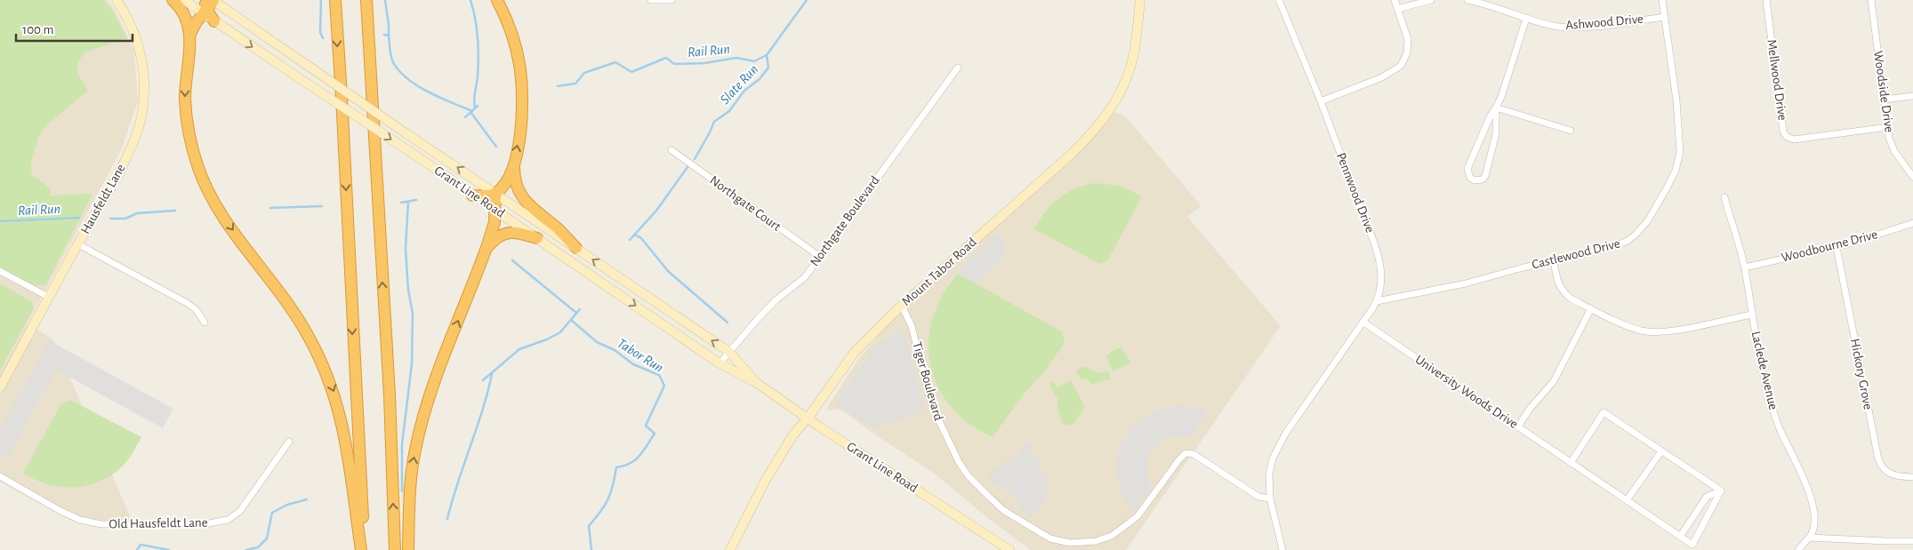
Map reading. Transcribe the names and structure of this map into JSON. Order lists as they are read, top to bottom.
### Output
{
  "streets": {
    "main road": ["Grant Line Road", "Hausfeldt Lane", "Mount Tabor Road"],
    "street": [
      "Ashwood Drive",
      "Mellwood Drive",
      "Woodside Drive",
      "Pennwood Drive",
      "Northgate Court",
      "Northgate Boulevard",
      "Woodbourne Drive",
      "Castlewood Drive",
      "Laclede Avenue",
      "Hickory Grove",
      "Tiger Boulevard",
      "University Woods Drive",
      "Old Hausfeldt Lane"
    ]
  },
  "crossings": [
    ["Ashwood Drive", "Castlewood Drive"],
    ["Mellwood Drive", "Woodside Drive"],
    ["Grant Line Road", "Northgate Boulevard"],
    ["Grant Line Road", "Mount Tabor Road"],
    ["Pennwood Drive", "Castlewood Drive"],
    ["Pennwood Drive", "Tiger Boulevard"],
    ["Pennwood Drive", "University Woods Drive"],
    ["Northgate Court", "Northgate Boulevard"],
    ["Woodbourne Drive", "Laclede Avenue"],
    ["Woodbourne Drive", "Hickory Grove"],
    ["Mount Tabor Road", "Tiger Boulevard"]
  ],
  "water": ["Rail Run", "Slate Run", "Tabor Run"],
  "scale_bar": "100 m"
}
